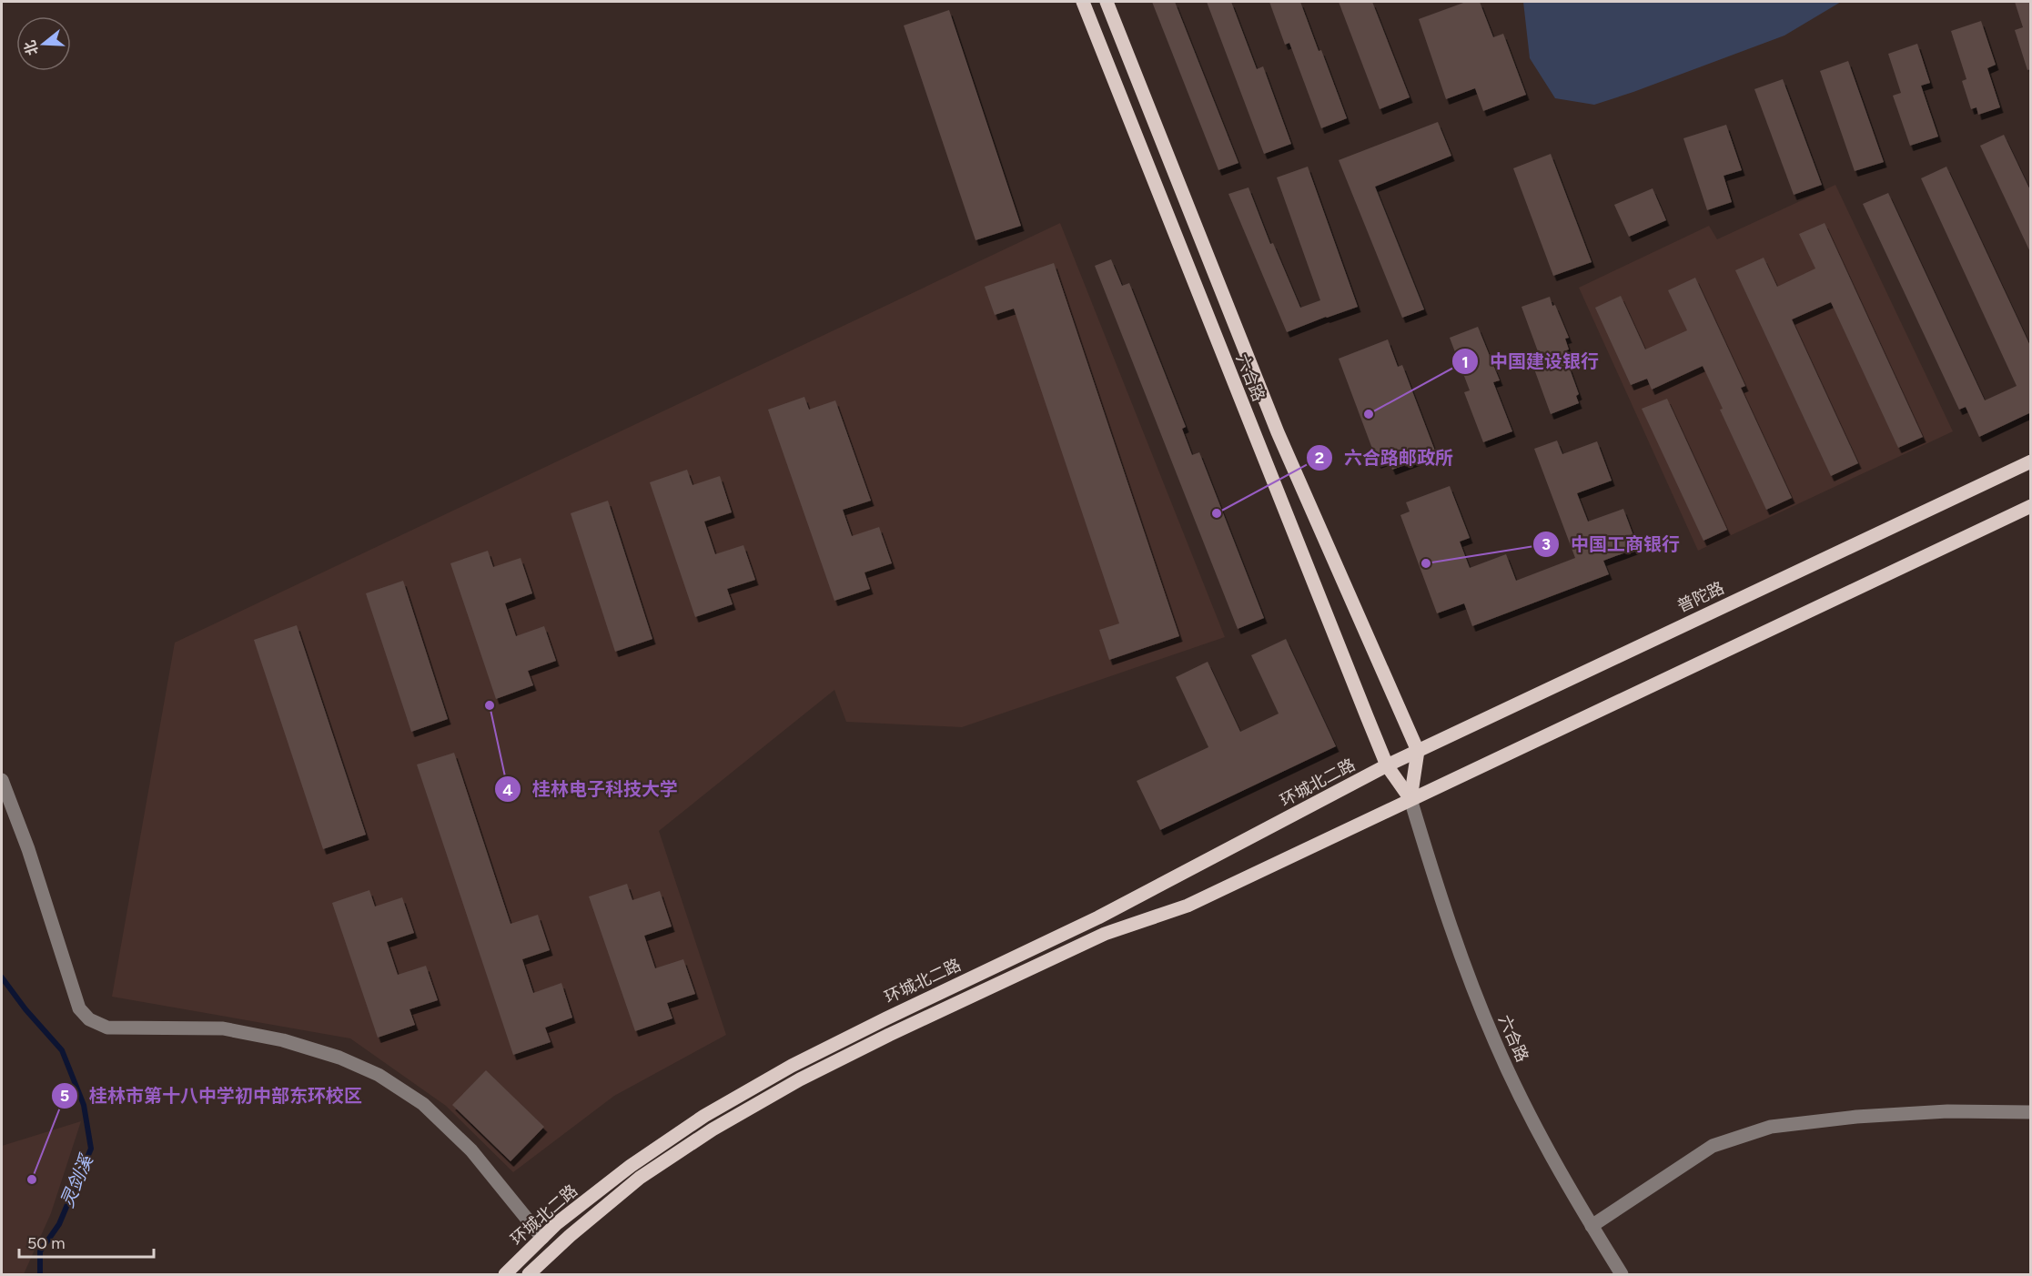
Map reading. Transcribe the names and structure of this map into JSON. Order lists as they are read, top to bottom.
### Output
{
  "streets": {
    "main road": ["六合路", "普陀路", "环城北二路"]
  },
  "crossings": [
    ["六合路", "普陀路"],
    ["六合路", "环城北二路"],
    ["普陀路", "环城北二路"]
  ],
  "water": ["灵剑溪"],
  "places": [
    "中国建设银行",
    "六合路邮政所",
    "中国工商银行",
    "桂林电子科技大学",
    "桂林市第十八中学初中部东环校区"
  ],
  "scale_bar": "50 m",
  "north": "left"
}
